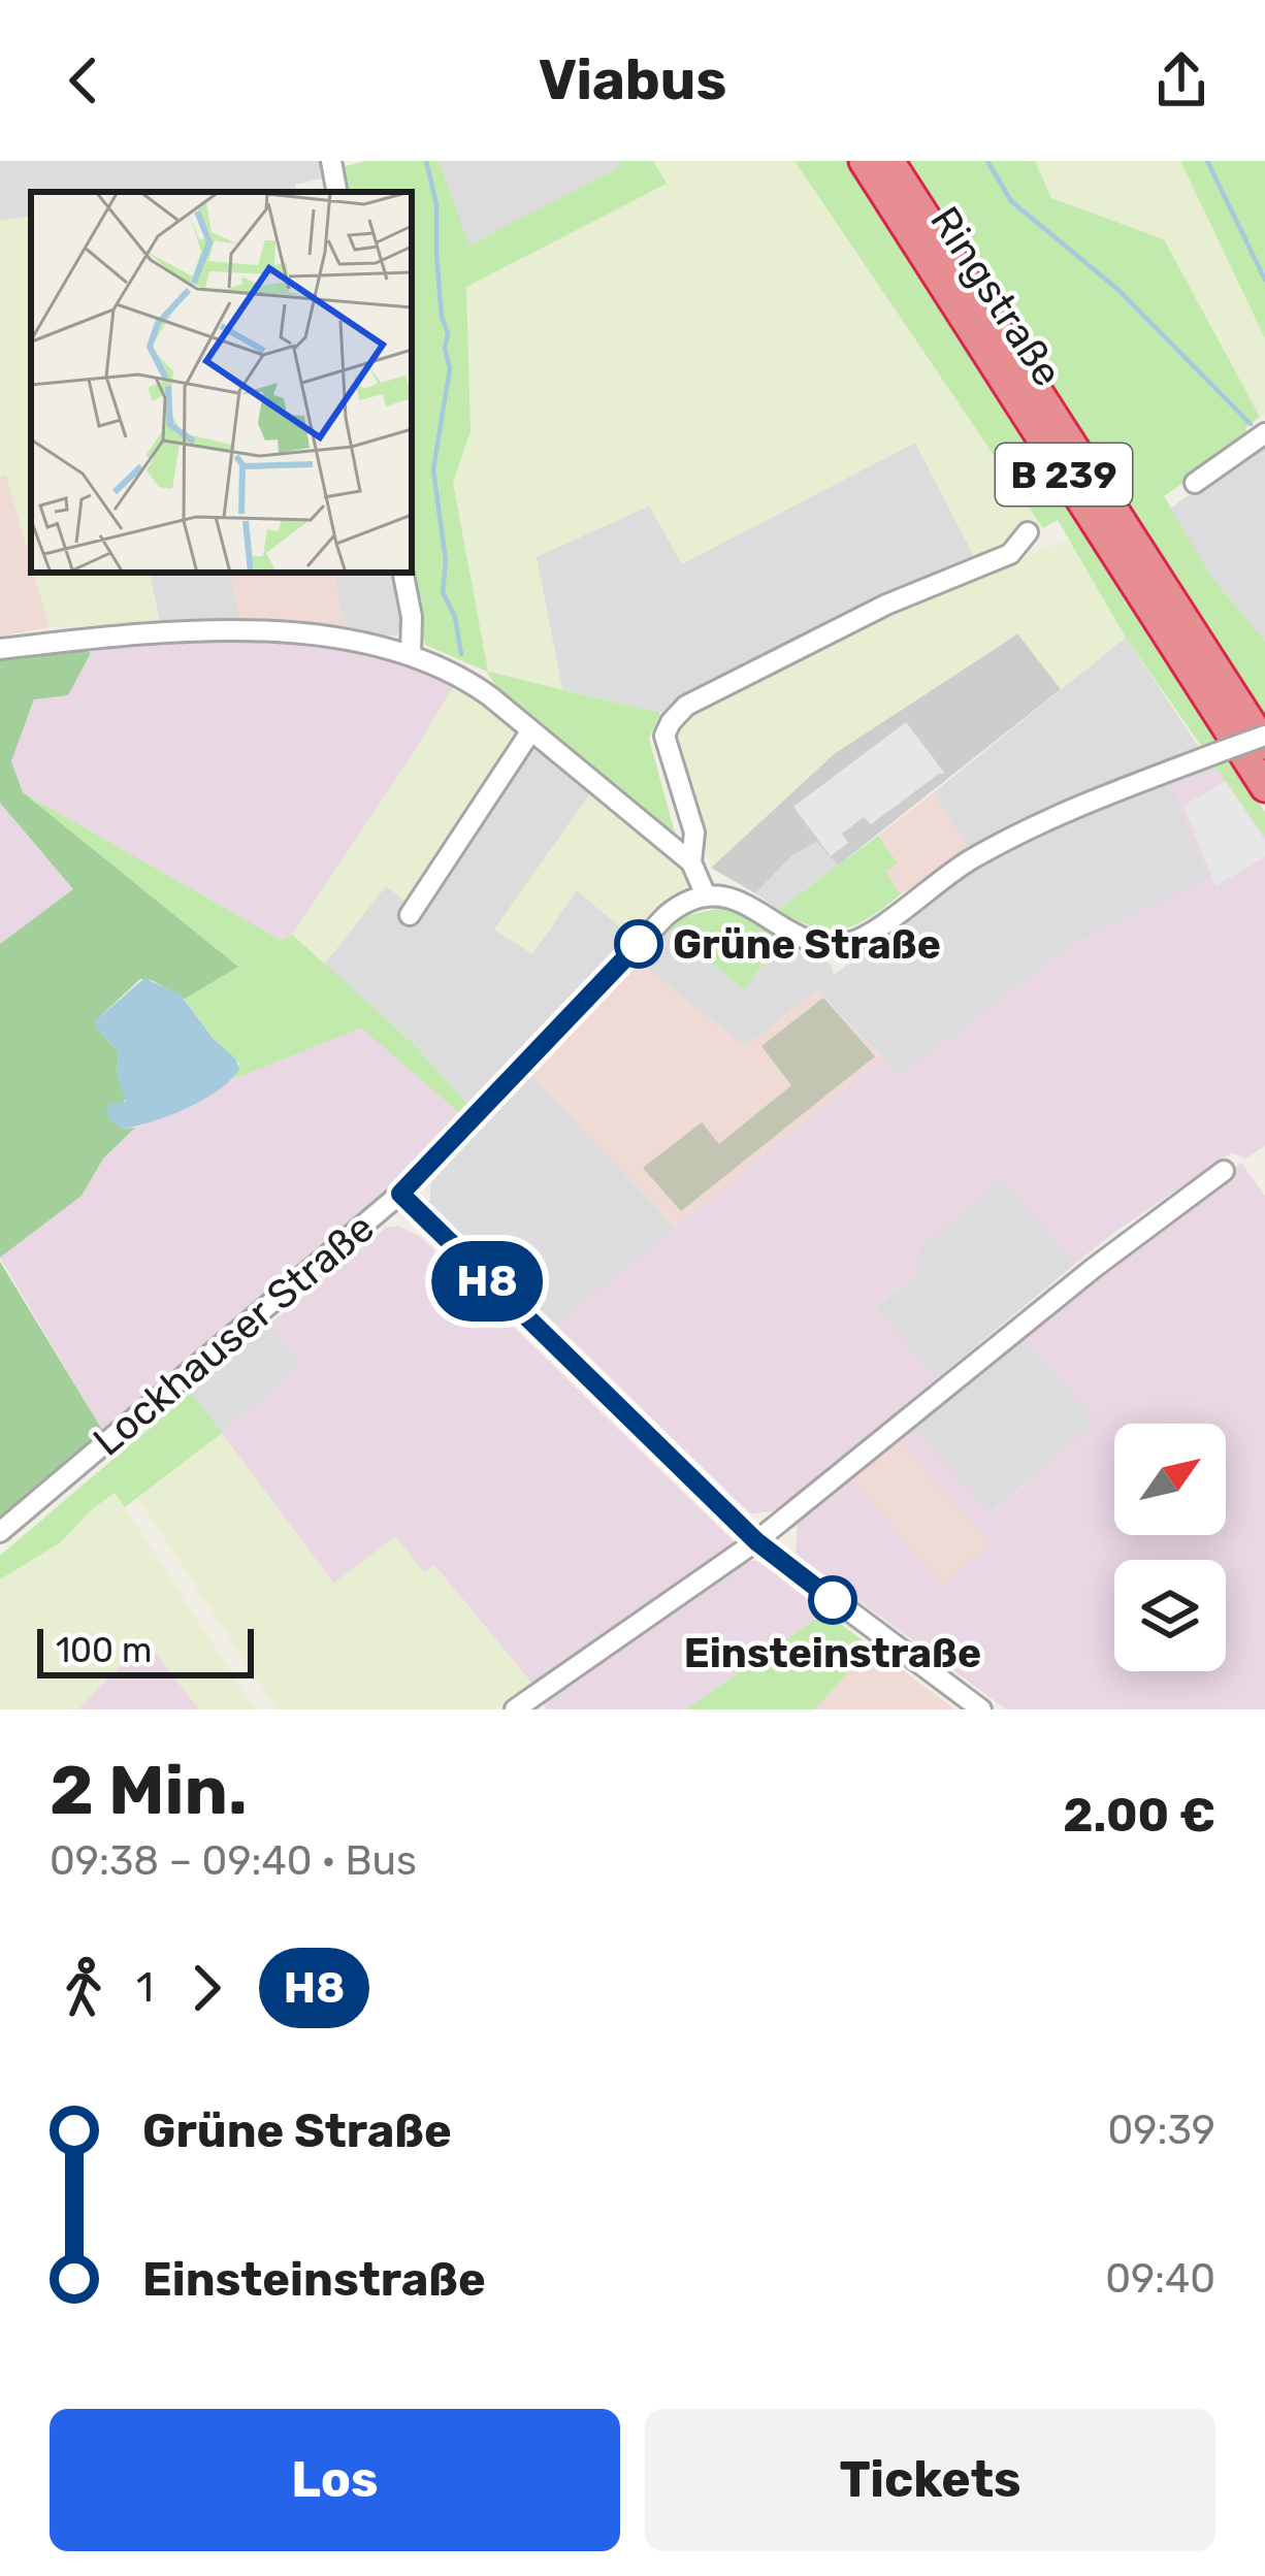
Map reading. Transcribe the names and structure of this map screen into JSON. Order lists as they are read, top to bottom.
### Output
{
  "streets": {
    "highway": ["Ringstraße", "B 239"],
    "street": ["Lockhauser Straße"]
  },
  "places": ["Grüne Straße", "Einsteinstraße"],
  "lines": ["bus line H8"],
  "scale_bar": "100 m",
  "north": "top right",
  "page": {
    "header": "Viabus",
    "on_map": "H8",
    "scale": "100 m",
    "heading": ["2 Min.", "09:38 – 09:40 · Bus", "2.00 €"],
    "legs": ["1", "H8"],
    "list": [
      {
        "name": "Grüne Straße",
        "value": "09:39"
      },
      {
        "name": "Einsteinstraße",
        "value": "09:40"
      }
    ],
    "buttons": ["Los", "Tickets"]
  }
}
